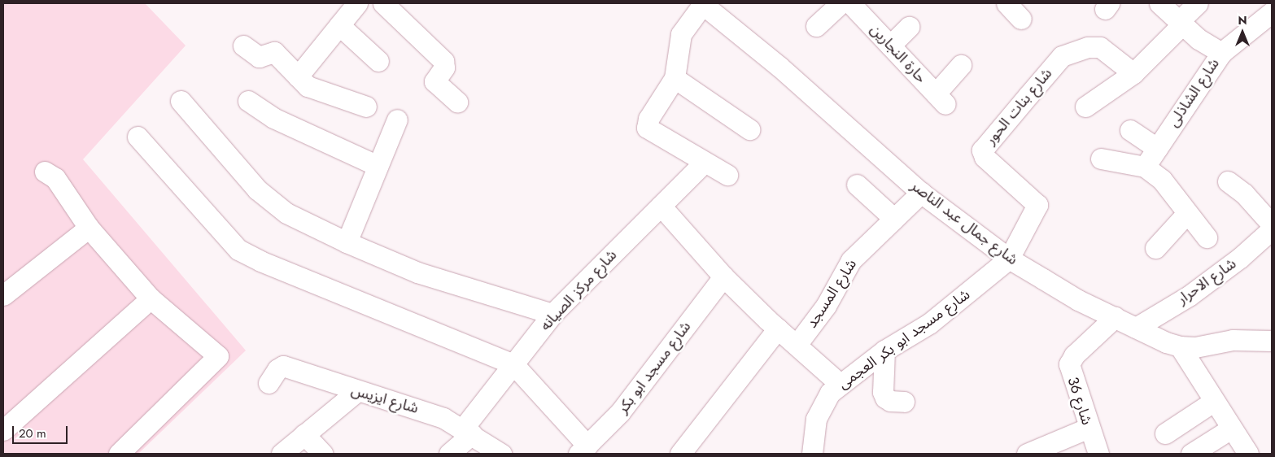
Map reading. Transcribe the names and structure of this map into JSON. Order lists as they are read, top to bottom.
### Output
{
  "streets": {
    "street": [
      "حارة النجارين",
      "شارع الشاذلى",
      "شارع بنات الحور",
      "شارع جمال عبد الناصر",
      "شارع الاحرار",
      "شارع مركز الصيانه",
      "شارع المسجد",
      "شارع مسجد ابو بكر العجمى",
      "شارع مسجد ابو بكر",
      "شارع ايزيس",
      "شارع 36"
    ]
  },
  "crossings": [
    ["شارع بنات الحور", "شارع جمال عبد الناصر"],
    ["شارع بنات الحور", "شارع مسجد ابو بكر العجمى"],
    ["شارع جمال عبد الناصر", "شارع الاحرار"],
    ["شارع جمال عبد الناصر", "شارع المسجد"],
    ["شارع جمال عبد الناصر", "شارع مسجد ابو بكر العجمى"],
    ["شارع جمال عبد الناصر", "شارع 36"],
    ["شارع مركز الصيانه", "شارع ايزيس"]
  ],
  "scale_bar": "20 m",
  "north": "top"
}
